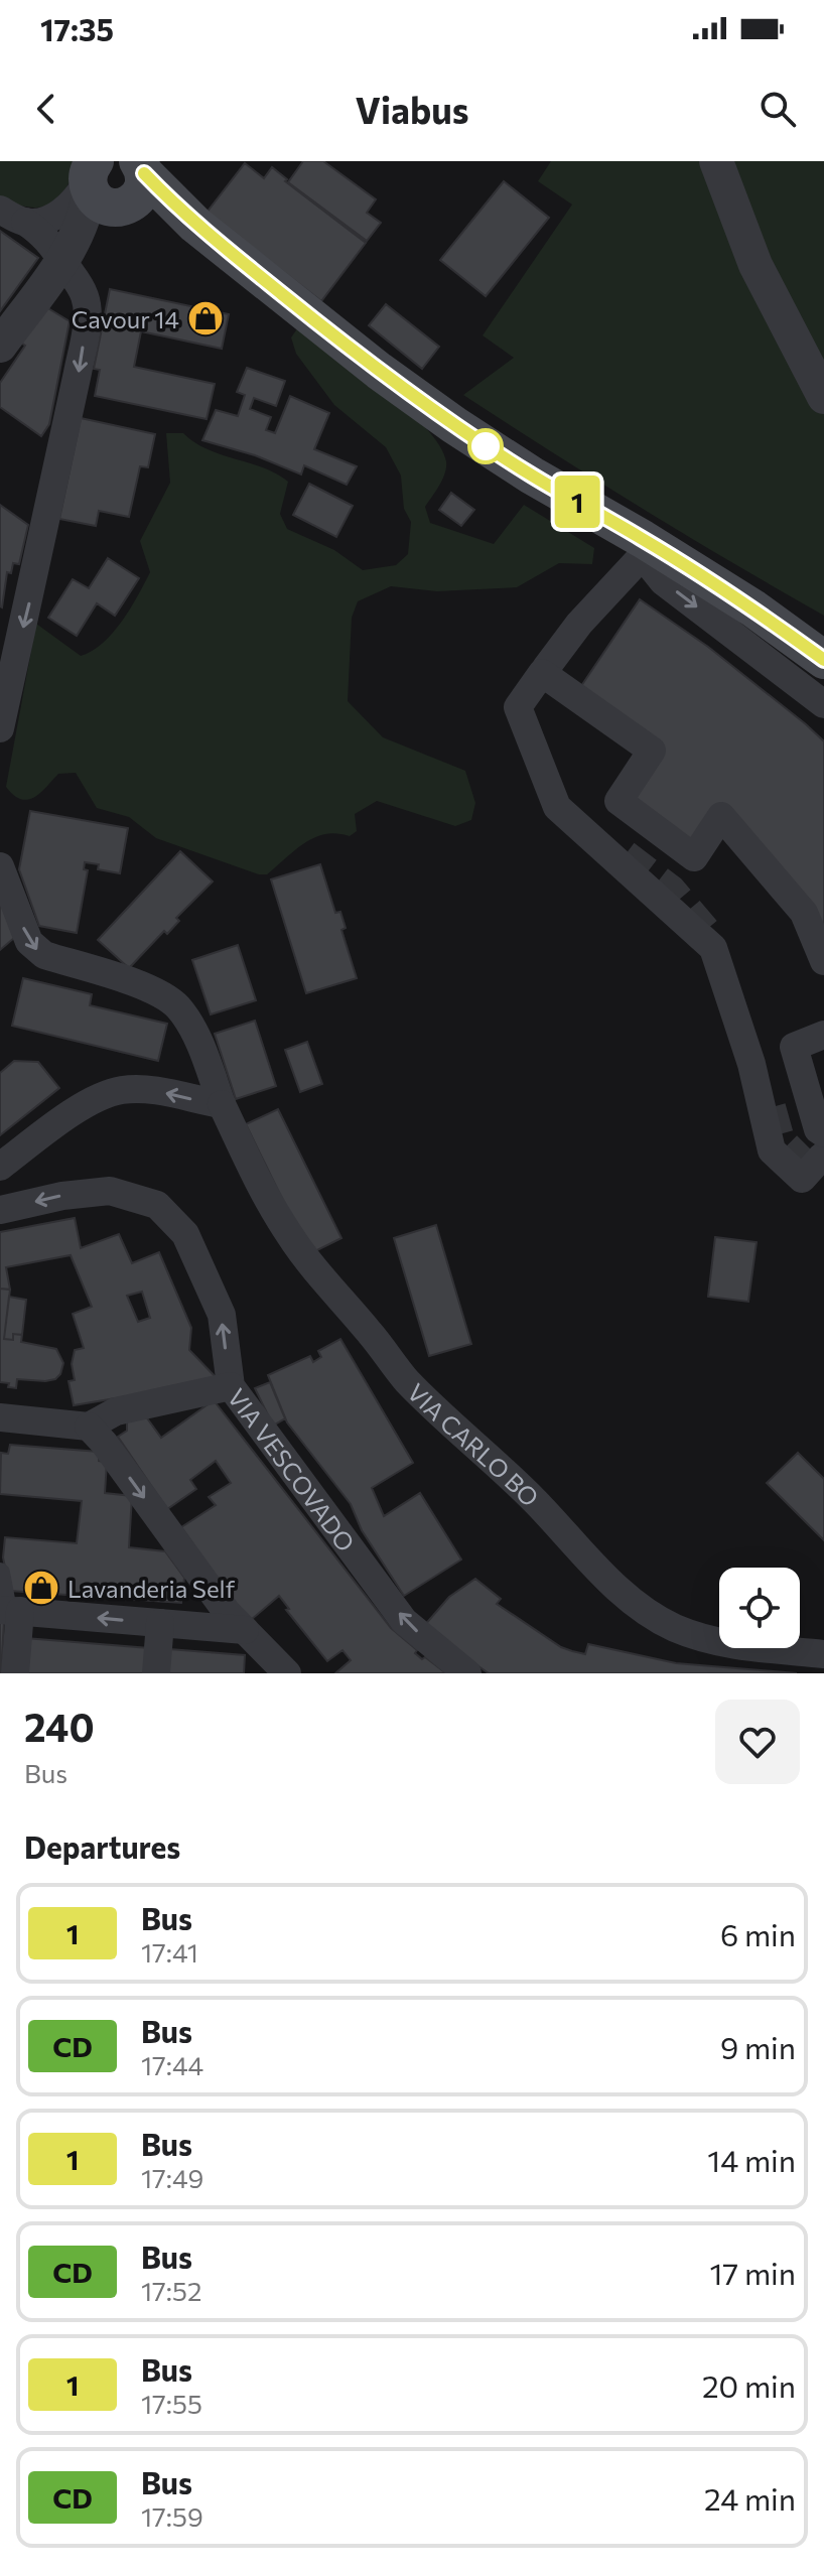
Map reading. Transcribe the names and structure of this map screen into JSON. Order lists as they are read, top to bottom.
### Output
{
  "streets": {
    "street": ["VIA CARLO BO", "VIA VESCOVADO"]
  },
  "places": {
    "shop": ["Cavour 14", "Lavanderia Self"]
  },
  "lines": ["bus line 1"],
  "page": {
    "status": "17:35",
    "header": "Viabus",
    "on_map": "1",
    "heading": [
      ["240", "Bus"],
      "Departures"
    ],
    "list": [
      {
        "mark": "1",
        "name": "Bus",
        "note": "17:41",
        "value": "6 min"
      },
      {
        "mark": "CD",
        "name": "Bus",
        "note": "17:44",
        "value": "9 min"
      },
      {
        "mark": "1",
        "name": "Bus",
        "note": "17:49",
        "value": "14 min"
      },
      {
        "mark": "CD",
        "name": "Bus",
        "note": "17:52",
        "value": "17 min"
      },
      {
        "mark": "1",
        "name": "Bus",
        "note": "17:55",
        "value": "20 min"
      },
      {
        "mark": "CD",
        "name": "Bus",
        "note": "17:59",
        "value": "24 min"
      }
    ]
  }
}
